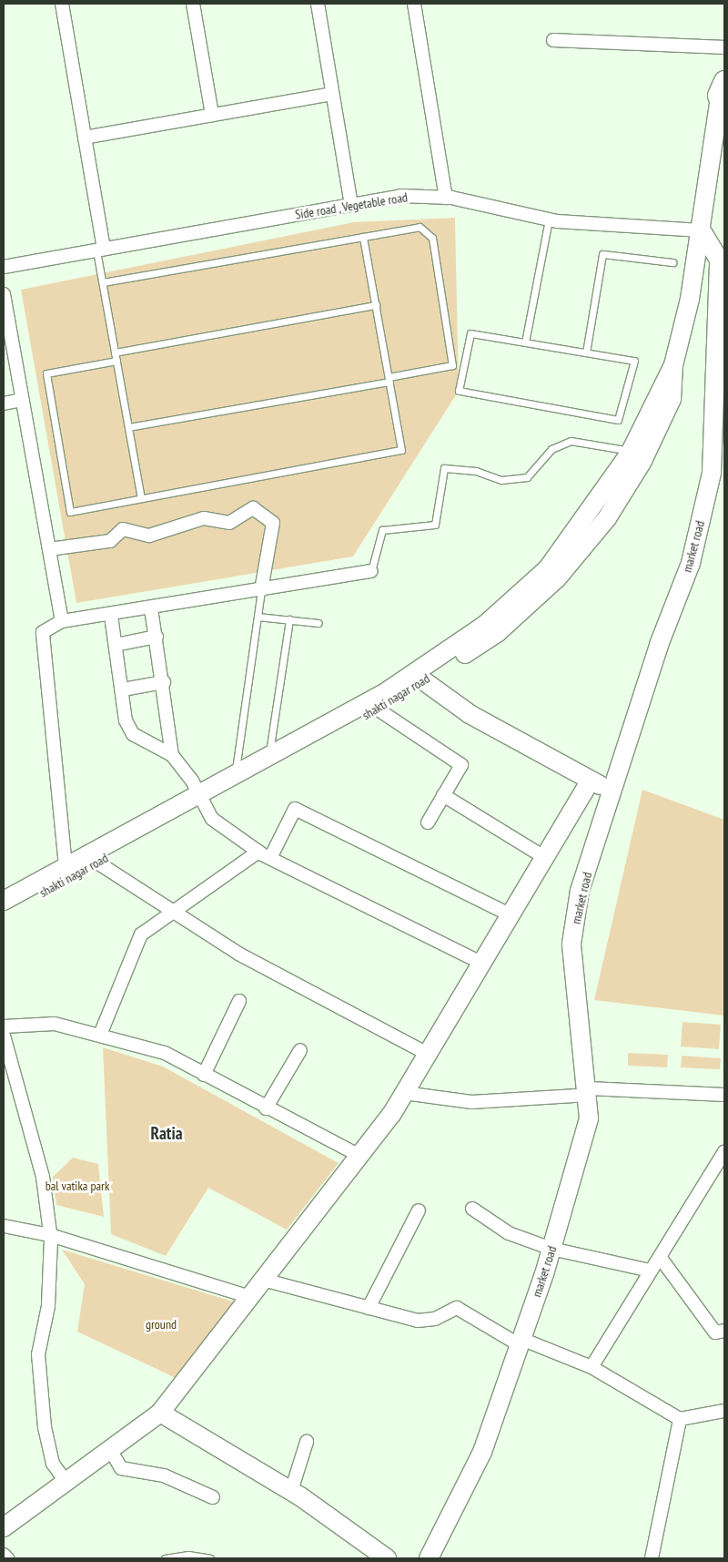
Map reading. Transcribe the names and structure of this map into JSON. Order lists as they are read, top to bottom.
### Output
{
  "streets": {
    "street": ["Side road , Vegetable road", "market road", "shakti nagar road"]
  },
  "crossings": [
    ["Side road , Vegetable road", "market road"]
  ],
  "districts": ["Ratia"],
  "parks": ["bal vatika park", "ground"]
}
